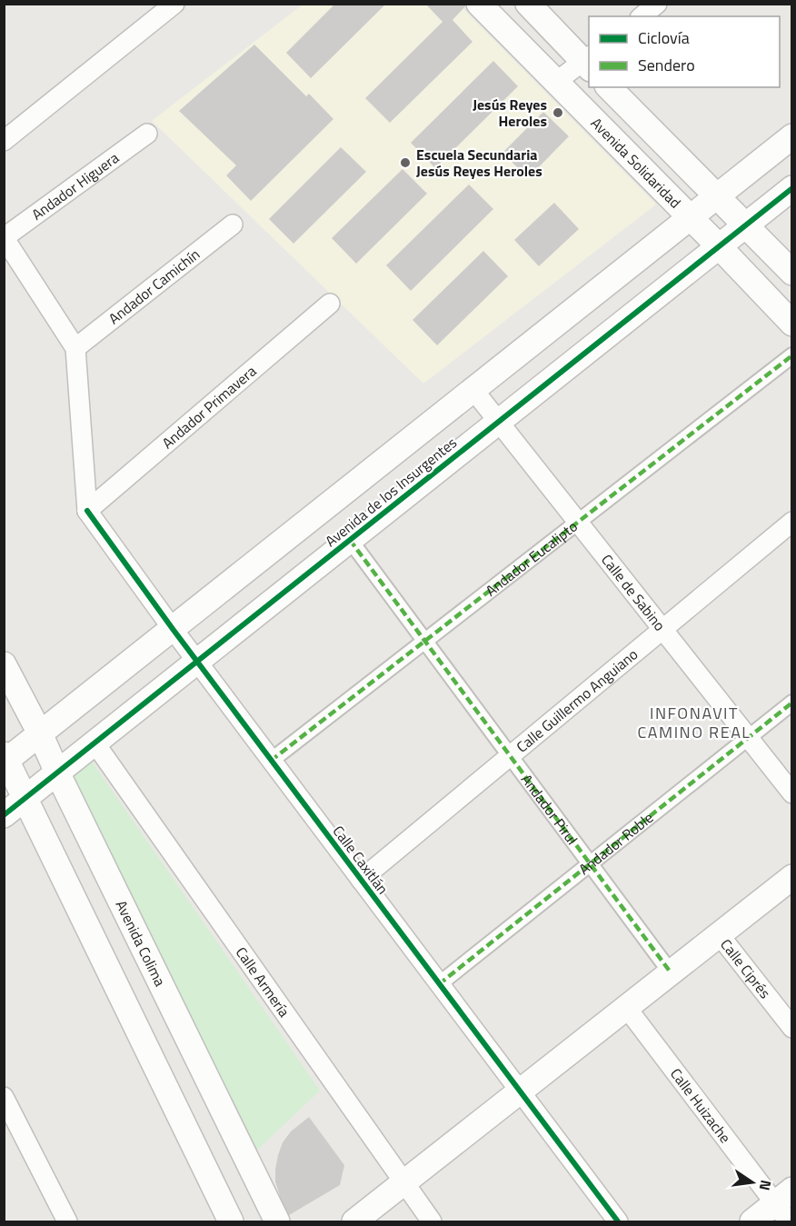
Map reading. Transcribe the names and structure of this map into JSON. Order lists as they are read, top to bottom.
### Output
{
  "streets": {
    "street": [
      "Avenida Solidaridad",
      "Andador Higuera",
      "Andador Camichín",
      "Andador Primavera",
      "Avenida de los Insurgentes",
      "Andador Eucalipto",
      "Calle de Sabino",
      "Calle Guillermo Anguiano",
      "Andador Pirul",
      "Andador Roble",
      "Calle Caxitlán",
      "Avenida Colima",
      "Calle Ciprés",
      "Calle Armería",
      "Calle Huizache"
    ]
  },
  "crossings": [
    ["Avenida Solidaridad", "Avenida de los Insurgentes"],
    ["Andador Primavera", "Calle Caxitlán"],
    ["Avenida de los Insurgentes", "Calle de Sabino"],
    ["Avenida de los Insurgentes", "Andador Pirul"],
    ["Avenida de los Insurgentes", "Calle Caxitlán"],
    ["Avenida de los Insurgentes", "Avenida Colima"],
    ["Avenida de los Insurgentes", "Calle Armería"],
    ["Andador Eucalipto", "Calle de Sabino"],
    ["Andador Eucalipto", "Andador Pirul"],
    ["Andador Eucalipto", "Calle Caxitlán"],
    ["Calle de Sabino", "Calle Guillermo Anguiano"],
    ["Calle de Sabino", "Andador Roble"],
    ["Calle Guillermo Anguiano", "Andador Pirul"],
    ["Calle Guillermo Anguiano", "Calle Caxitlán"],
    ["Andador Pirul", "Andador Roble"],
    ["Andador Roble", "Calle Caxitlán"]
  ],
  "districts": ["INFONAVIT CAMINO REAL"],
  "places": ["Jesús Reyes Heroles", "Escuela Secundaria Jesús Reyes Heroles"],
  "legend": ["Ciclovía", "Sendero"],
  "north": "right"
}
